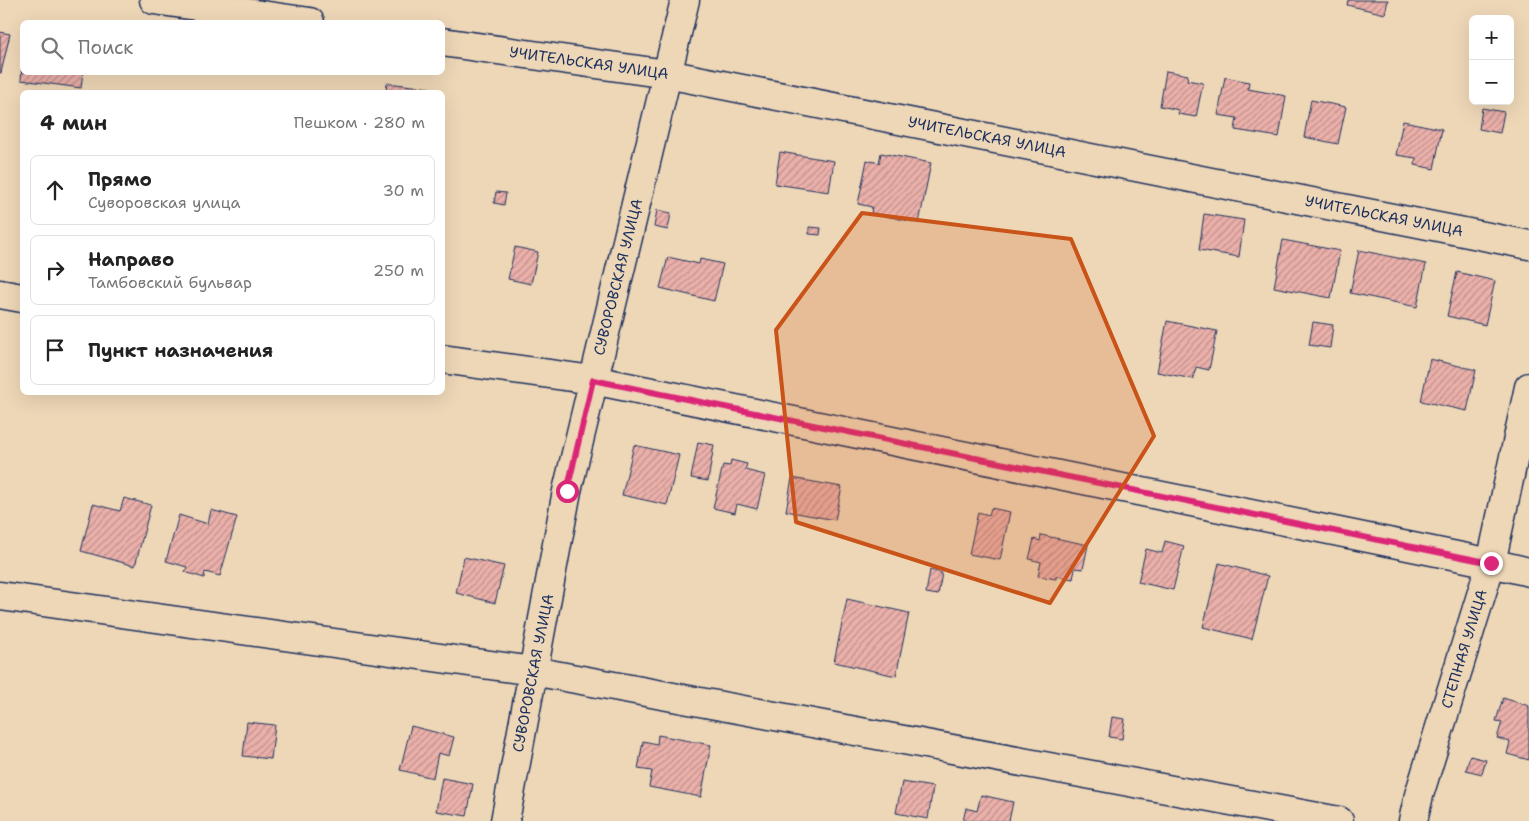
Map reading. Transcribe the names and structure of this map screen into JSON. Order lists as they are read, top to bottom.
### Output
{
  "streets": {
    "street": ["УЧИТЕЛЬСКАЯ УЛИЦА", "СУВОРОВСКАЯ УЛИЦА", "СТЕПНАЯ УЛИЦА"]
  },
  "crossings": [
    ["УЧИТЕЛЬСКАЯ УЛИЦА", "СУВОРОВСКАЯ УЛИЦА"]
  ],
  "page": {
    "map_buttons": ["+", "−"],
    "search": "Поиск",
    "heading": ["4 мин", "Пешком · 280 m"],
    "list": [
      ["Прямо", "Суворовская улица", "30 m"],
      ["Направо", "Тамбовский бульвар", "250 m"],
      "Пункт назначения"
    ]
  }
}
